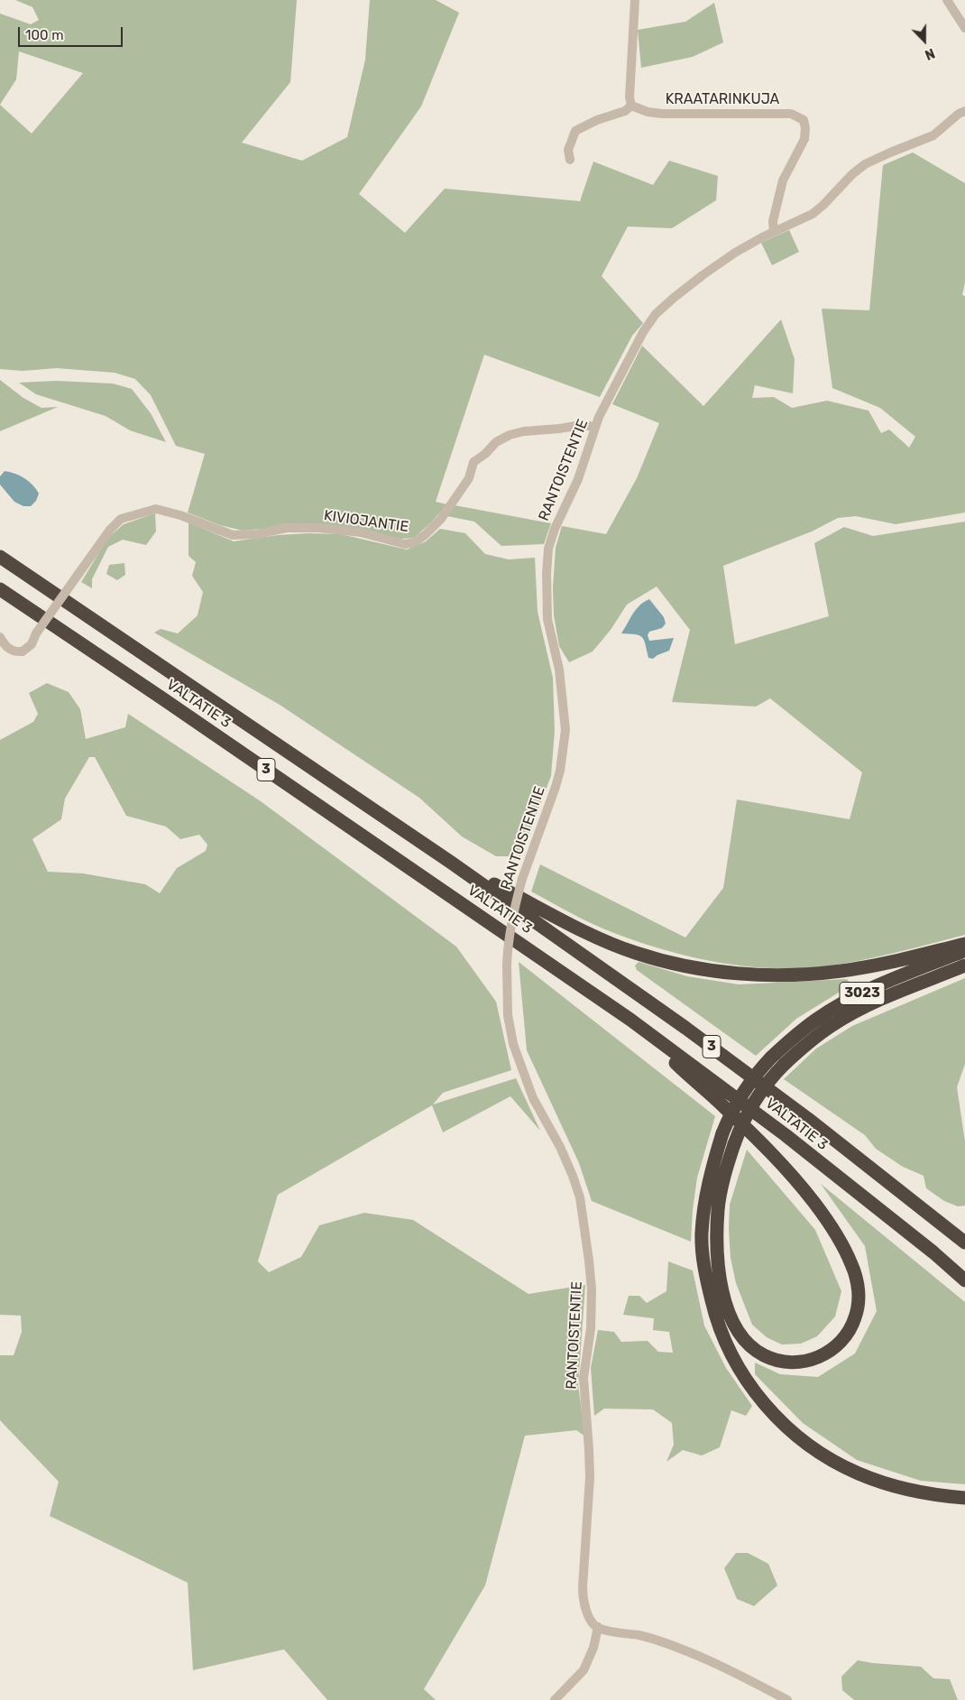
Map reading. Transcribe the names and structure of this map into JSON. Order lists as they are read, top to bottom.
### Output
{
  "streets": {
    "highway": ["VALTATIE 3", "3", "3023"],
    "street": ["KRAATARINKUJA", "RANTOISTENTIE", "KIVIOJANTIE"]
  },
  "crossings": [
    ["KRAATARINKUJA", "RANTOISTENTIE"],
    ["RANTOISTENTIE", "KIVIOJANTIE"],
    ["VALTATIE 3", "3023"]
  ],
  "scale_bar": "100 m",
  "north": "bottom"
}
